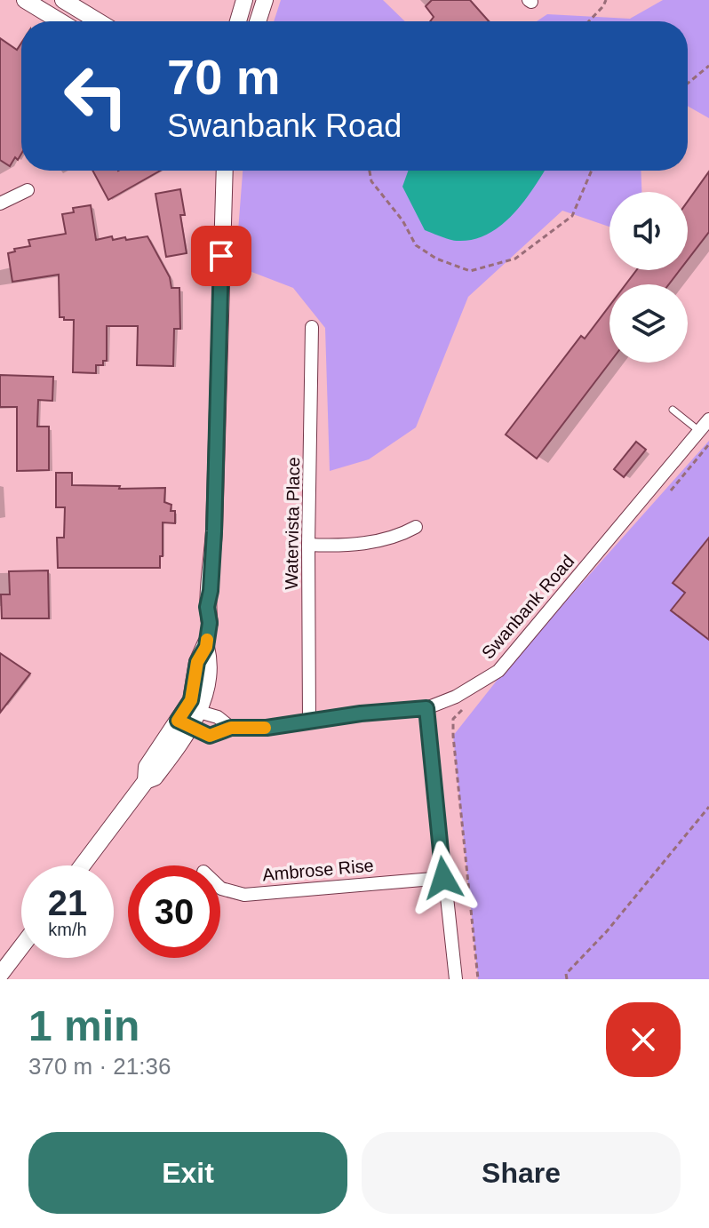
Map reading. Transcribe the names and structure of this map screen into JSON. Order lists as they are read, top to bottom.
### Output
{
  "streets": {
    "street": ["Watervista Place", "Swanbank Road", "Ambrose Rise"]
  },
  "crossings": [
    ["Watervista Place", "Swanbank Road"]
  ],
  "page": {
    "turn": ["70 m", "Swanbank Road"],
    "speed": "21 km/h",
    "limit": "30",
    "heading": ["1 min", "370 m · 21:36"],
    "buttons": ["Exit", "Share"]
  }
}
